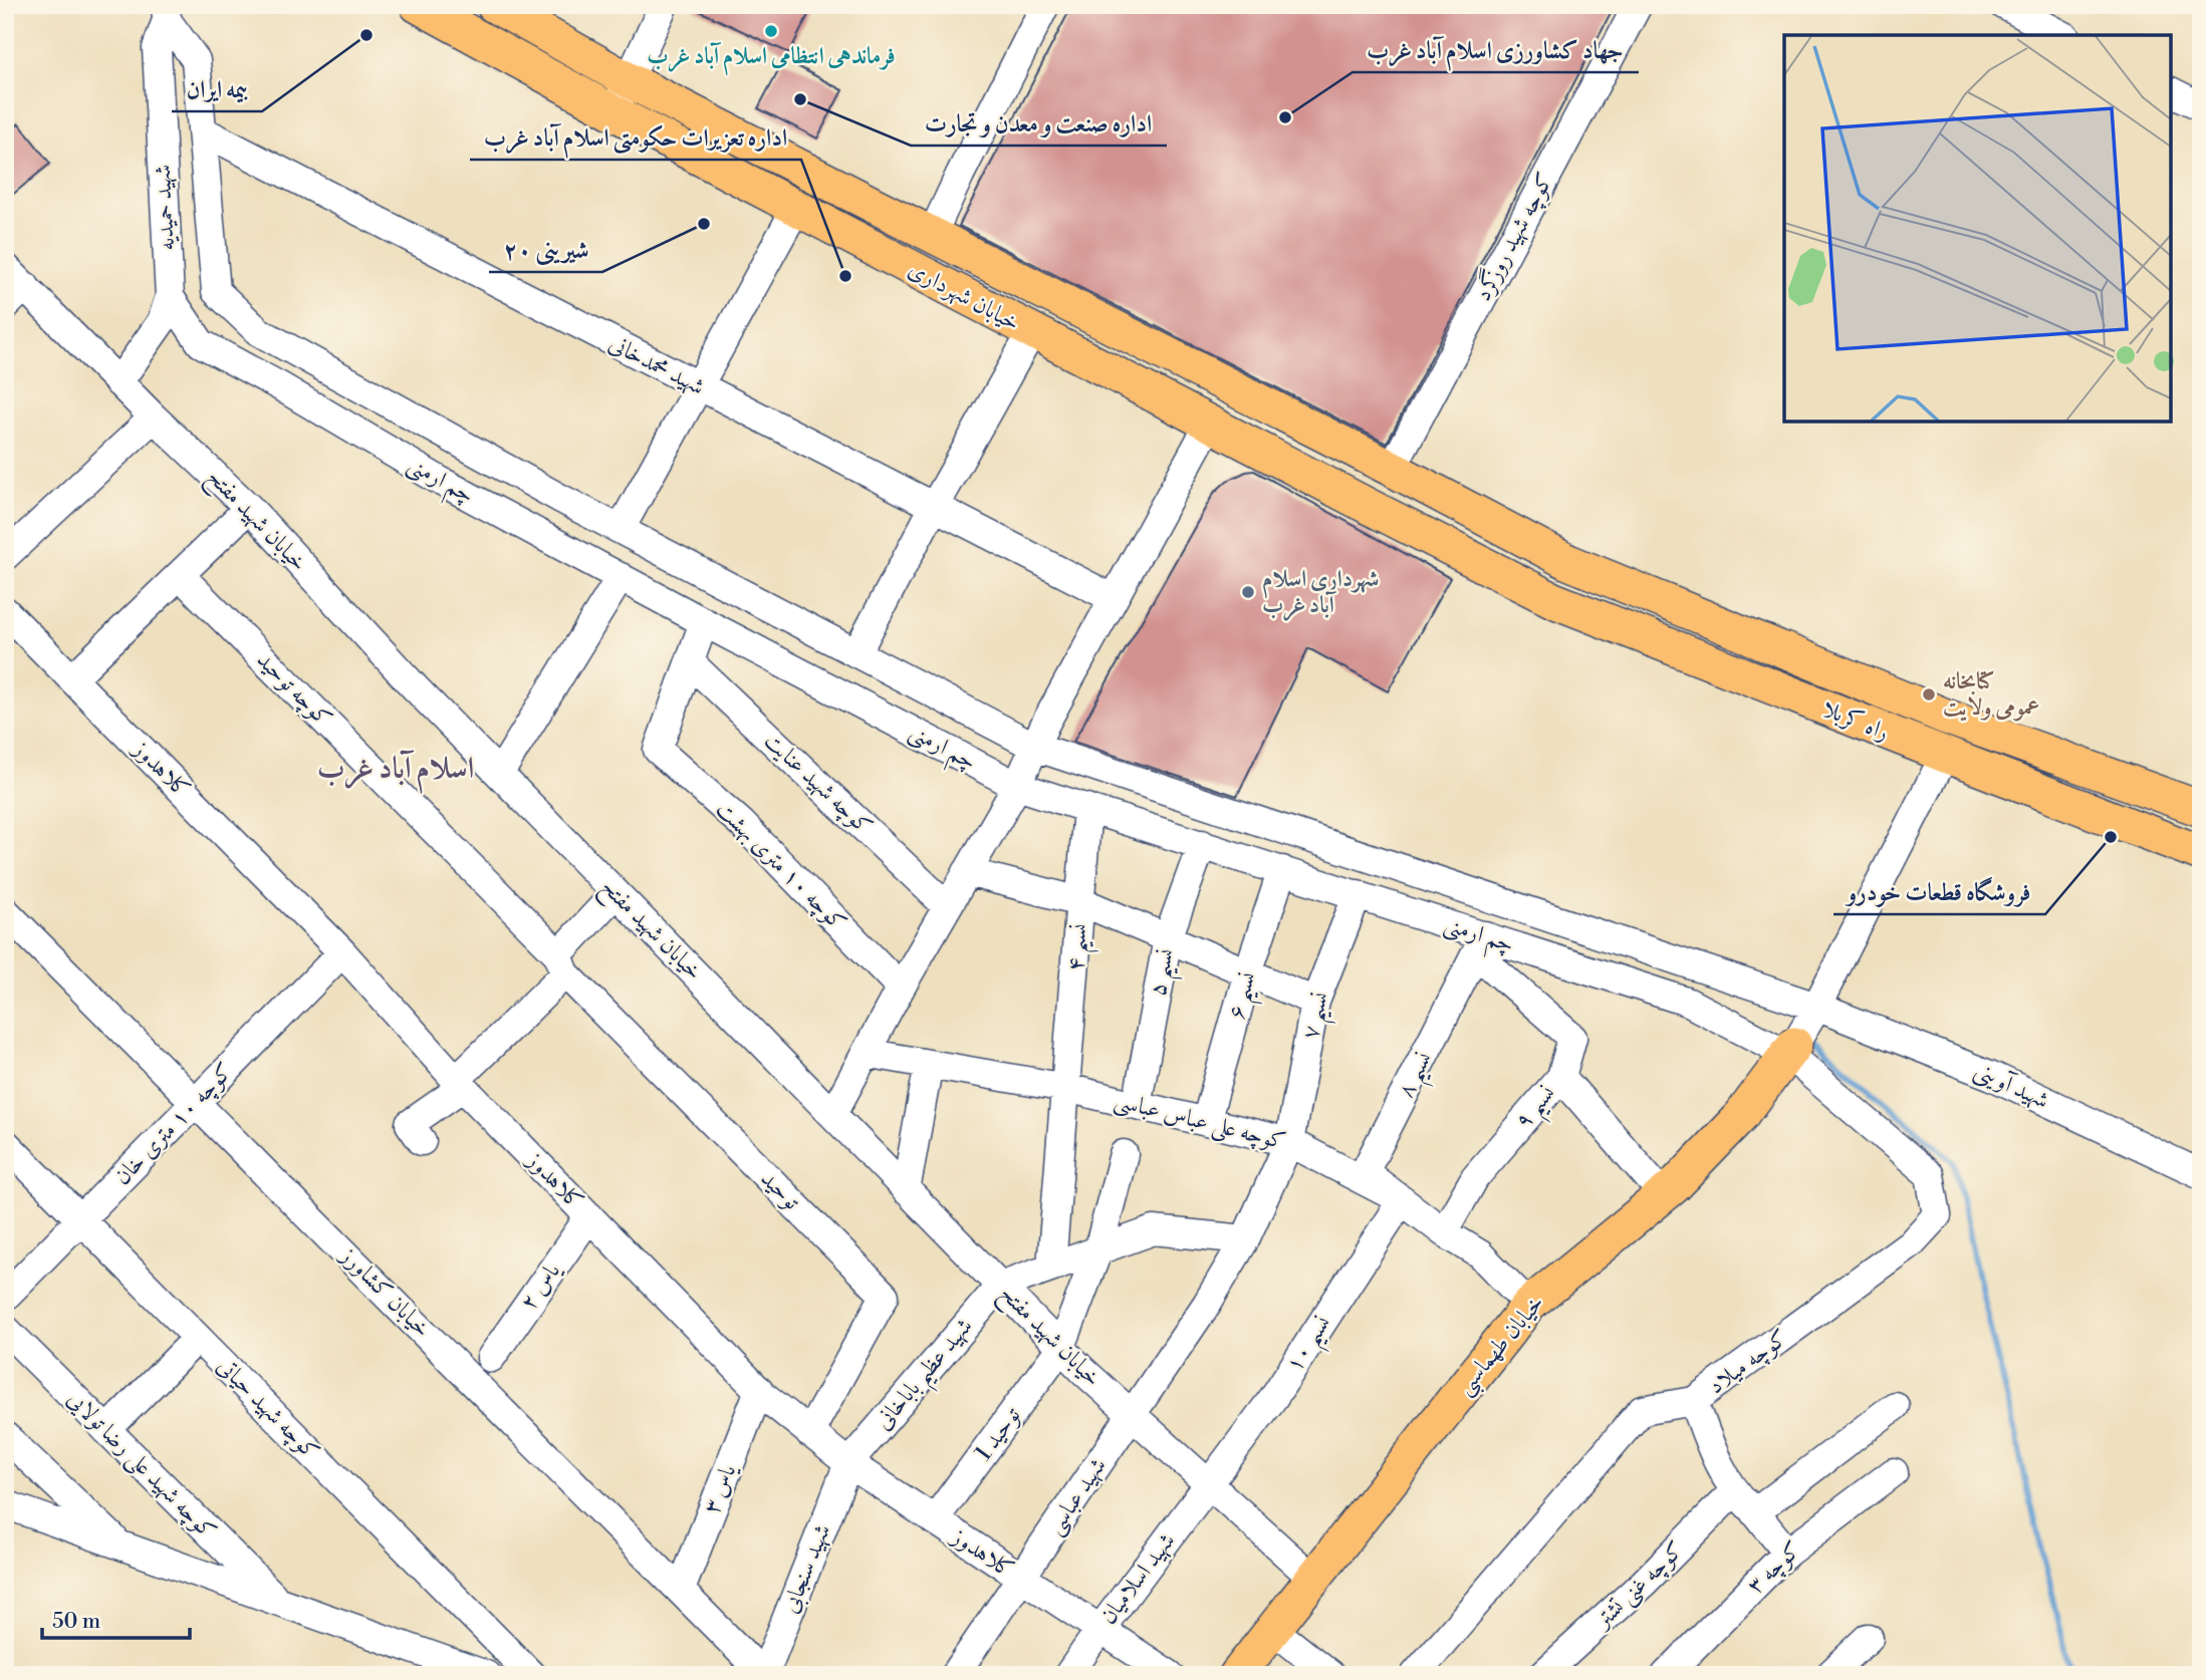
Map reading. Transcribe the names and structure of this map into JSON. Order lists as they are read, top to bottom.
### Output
{
  "streets": {
    "main road": ["خیابان شهرداری", "راه کربلا", "خیابان طهماسبی"],
    "street": [
      "شهید حمیدیه",
      "کوچه شهید روزگرد",
      "شهید محمدخانی",
      "چم ارمنی",
      "خیابان شهید مفتح",
      "کوچه توحید",
      "کلاهدوز",
      "کوچه شهید عنایت",
      "کوچه ۱۰ متری بهشت",
      "نسیم ۴",
      "نسیم ۵",
      "نسیم ۶",
      "نسیم ۷",
      "نسیم ۸",
      "شهید آوینی",
      "نسیم ۹",
      "کوچه علی عباس عباسی",
      "کوچه ۱۰ متری خان",
      "توحید",
      "یاس ۲",
      "خیابان کشاورز",
      "نسیم ۱۰",
      "کوچه میلاد",
      "شهید عظیم باباخانی",
      "کوچه شهید حیاتی",
      "توحید 1",
      "کوچه شهید علی رضا تولایی",
      "یاس ۳",
      "شهید عباسی",
      "کوچه ۳",
      "شهید سنجابی",
      "شهید اسلامیان",
      "کوچه غنی تشتر"
    ]
  },
  "crossings": [
    ["شهید حمیدیه", "شهید محمدخانی"],
    ["شهید حمیدیه", "چم ارمنی"],
    ["شهید حمیدیه", "خیابان شهید مفتح"],
    ["کوچه شهید روزگرد", "خیابان شهرداری"],
    ["خیابان شهرداری", "راه کربلا"],
    ["چم ارمنی", "نسیم ۴"],
    ["چم ارمنی", "نسیم ۵"],
    ["چم ارمنی", "نسیم ۶"],
    ["چم ارمنی", "نسیم ۷"],
    ["چم ارمنی", "نسیم ۸"],
    ["چم ارمنی", "شهید آوینی"],
    ["چم ارمنی", "خیابان طهماسبی"],
    ["چم ارمنی", "کوچه میلاد"],
    ["خیابان شهید مفتح", "نسیم ۱۰"],
    ["خیابان شهید مفتح", "خیابان طهماسبی"],
    ["خیابان شهید مفتح", "شهید عظیم باباخانی"],
    ["خیابان شهید مفتح", "توحید 1"],
    ["خیابان شهید مفتح", "شهید عباسی"],
    ["خیابان شهید مفتح", "شهید اسلامیان"],
    ["کوچه توحید", "توحید"],
    ["کلاهدوز", "کوچه ۱۰ متری خان"],
    ["کلاهدوز", "توحید"],
    ["کلاهدوز", "یاس ۲"],
    ["کلاهدوز", "شهید عظیم باباخانی"],
    ["کلاهدوز", "توحید 1"],
    ["کلاهدوز", "یاس ۳"],
    ["کلاهدوز", "شهید عباسی"],
    ["کلاهدوز", "شهید سنجابی"],
    ["کلاهدوز", "شهید اسلامیان"],
    ["کوچه شهید عنایت", "کوچه ۱۰ متری بهشت"],
    ["نسیم ۴", "کوچه علی عباس عباسی"],
    ["نسیم ۵", "کوچه علی عباس عباسی"],
    ["نسیم ۶", "کوچه علی عباس عباسی"],
    ["نسیم ۷", "کوچه علی عباس عباسی"],
    ["نسیم ۷", "شهید عباسی"],
    ["نسیم ۸", "کوچه علی عباس عباسی"],
    ["نسیم ۸", "نسیم ۱۰"],
    ["شهید آوینی", "خیابان طهماسبی"],
    ["شهید آوینی", "کوچه میلاد"],
    ["نسیم ۹", "کوچه علی عباس عباسی"],
    ["نسیم ۹", "خیابان طهماسبی"],
    ["کوچه علی عباس عباسی", "نسیم ۱۰"],
    ["کوچه علی عباس عباسی", "خیابان طهماسبی"],
    ["کوچه ۱۰ متری خان", "خیابان کشاورز"],
    ["کوچه ۱۰ متری خان", "کوچه شهید حیاتی"],
    ["خیابان کشاورز", "یاس ۳"],
    ["خیابان کشاورز", "شهید سنجابی"],
    ["نسیم ۱۰", "شهید اسلامیان"],
    ["خیابان طهماسبی", "کوچه میلاد"],
    ["شهید عظیم باباخانی", "شهید سنجابی"]
  ],
  "districts": ["اسلام آباد غرب"],
  "places": [
    "فرماندهی انتظامی اسلام آباد غرب",
    "بیمه ایران",
    "اداره صنعت و معدن و تجارت",
    "جهاد کشاورزی اسلام آباد غرب",
    "شیرینی ۲۰",
    "اداره تعزیرات حکومتی اسلام آباد غرب",
    "شهرداری اسلام آباد غرب",
    "کتابخانه عمومی ولایت",
    "فروشگاه قطعات خودرو"
  ],
  "scale_bar": "50 m"
}
